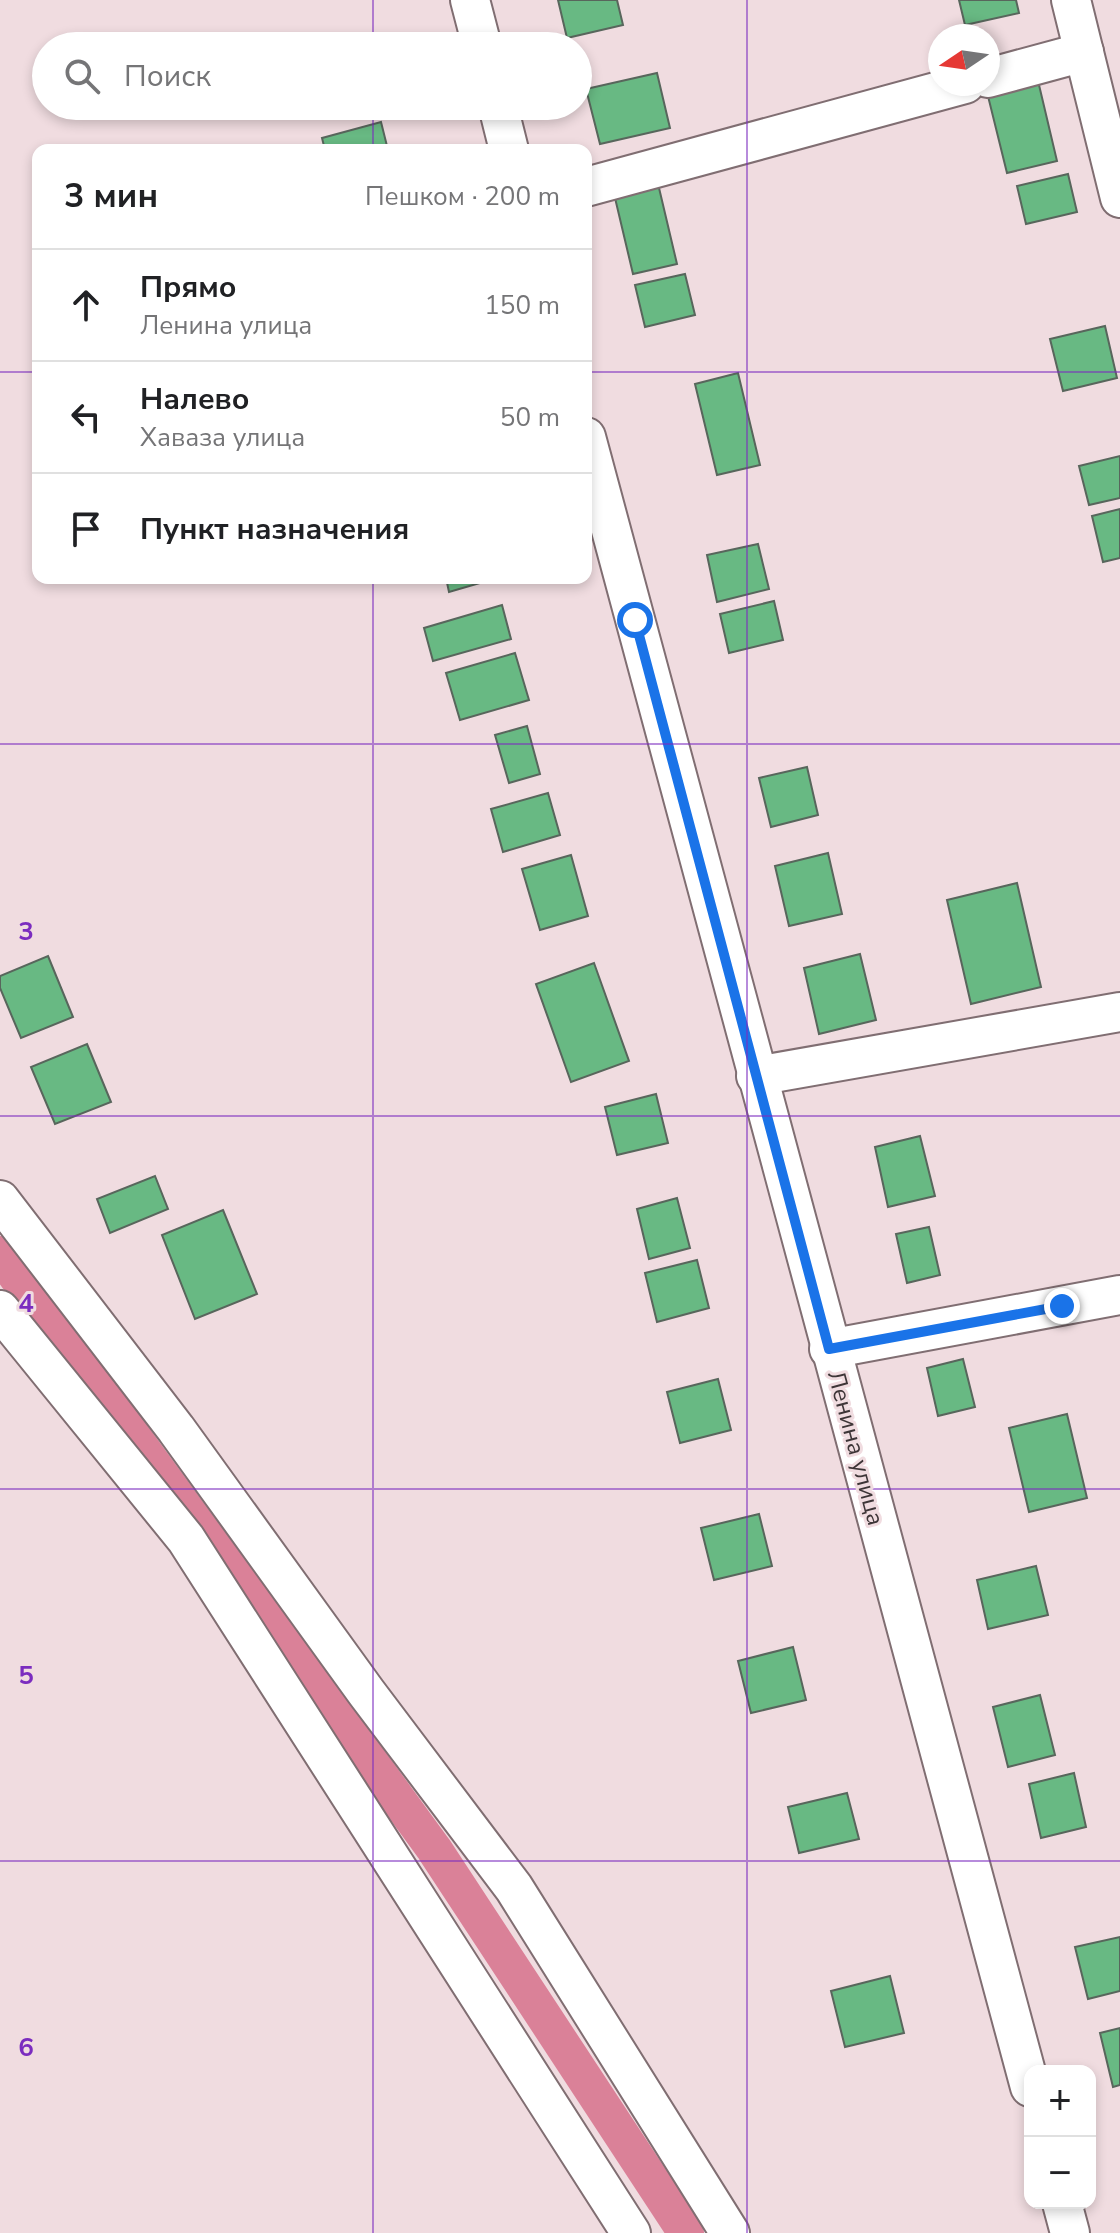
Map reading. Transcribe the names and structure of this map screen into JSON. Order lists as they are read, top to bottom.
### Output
{
  "streets": {
    "street": ["Ленина улица"]
  },
  "north": "left",
  "page": {
    "search": "Поиск",
    "heading": ["3 мин", "Пешком · 200 m"],
    "list": [
      ["Прямо", "Ленина улица", "150 m"],
      ["Налево", "Хаваза улица", "50 m"],
      "Пункт назначения"
    ],
    "map_buttons": ["+", "−"]
  },
  "grid": {
    "rows": [
      "3",
      "4",
      "5",
      "6"
    ]
  }
}
